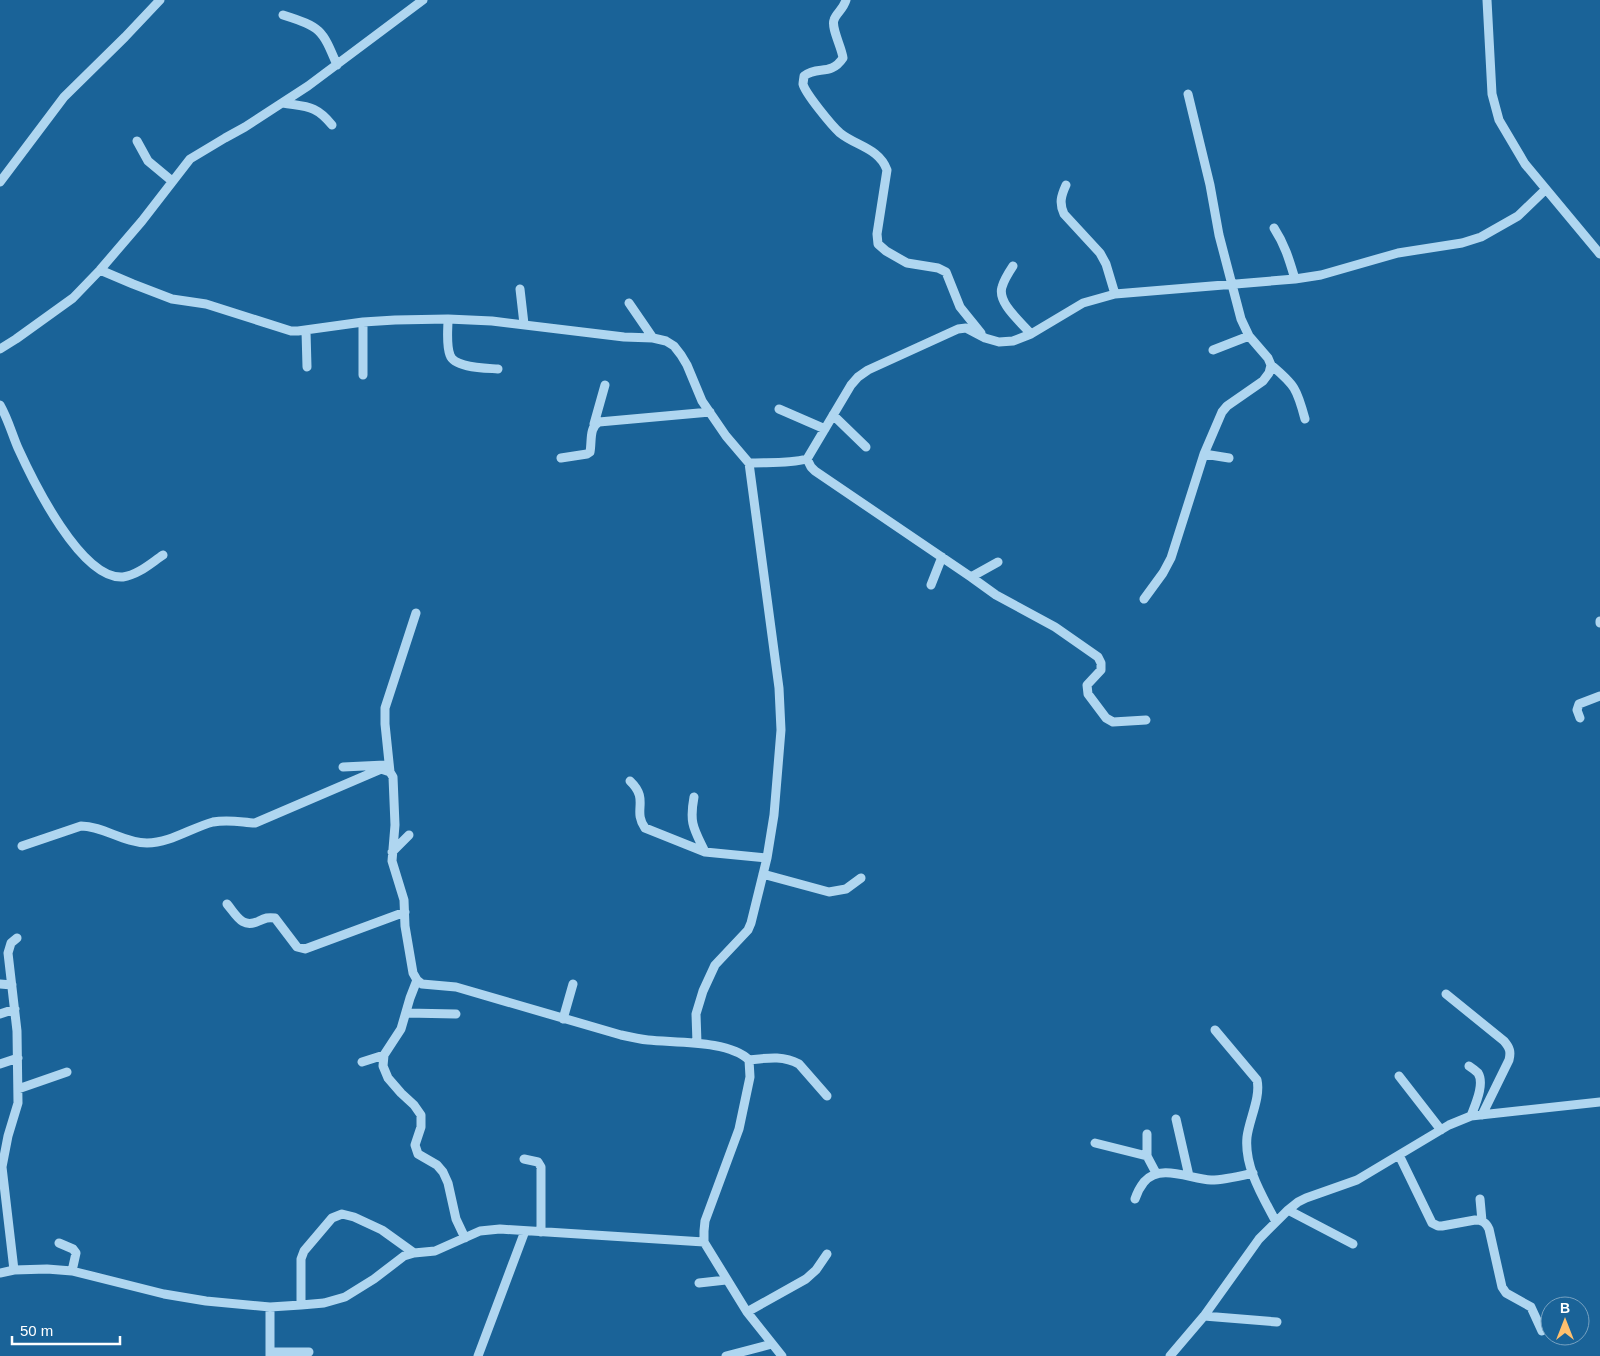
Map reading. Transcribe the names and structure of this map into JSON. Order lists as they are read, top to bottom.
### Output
{
  "scale_bar": "50 m",
  "north": "top"
}
